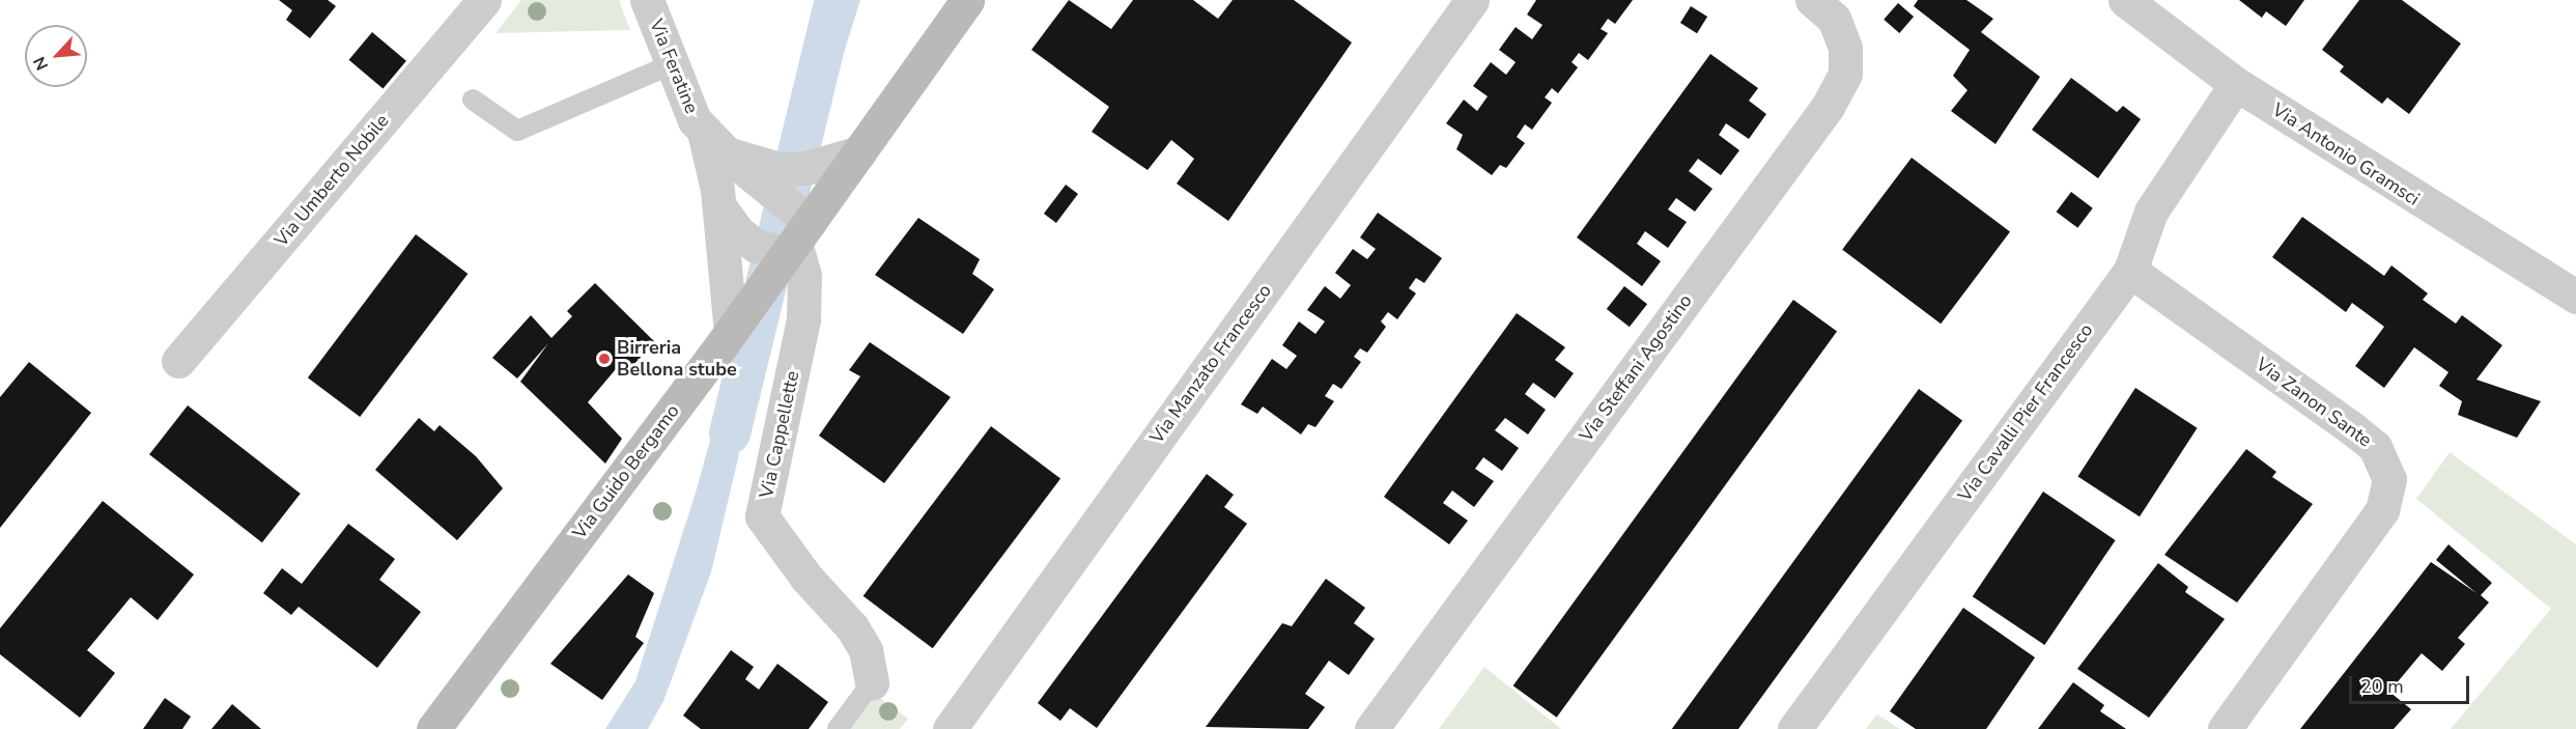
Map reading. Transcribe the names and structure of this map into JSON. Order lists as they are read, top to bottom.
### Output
{
  "streets": {
    "main road": ["Via Guido Bergamo"],
    "street": [
      "Via Feratine",
      "Via Antonio Gramsci",
      "Via Umberto Nobile",
      "Via Manzato Francesco",
      "Via Steffani Agostino",
      "Via Zanon Sante",
      "Via Cavalli Pier Francesco",
      "Via Cappellette"
    ]
  },
  "crossings": [
    ["Via Antonio Gramsci", "Via Cavalli Pier Francesco"],
    ["Via Zanon Sante", "Via Cavalli Pier Francesco"],
    ["Via Cappellette", "Via Guido Bergamo"]
  ],
  "places": ["Birreria Bellona stube"],
  "scale_bar": "20 m",
  "north": "bottom left"
}
